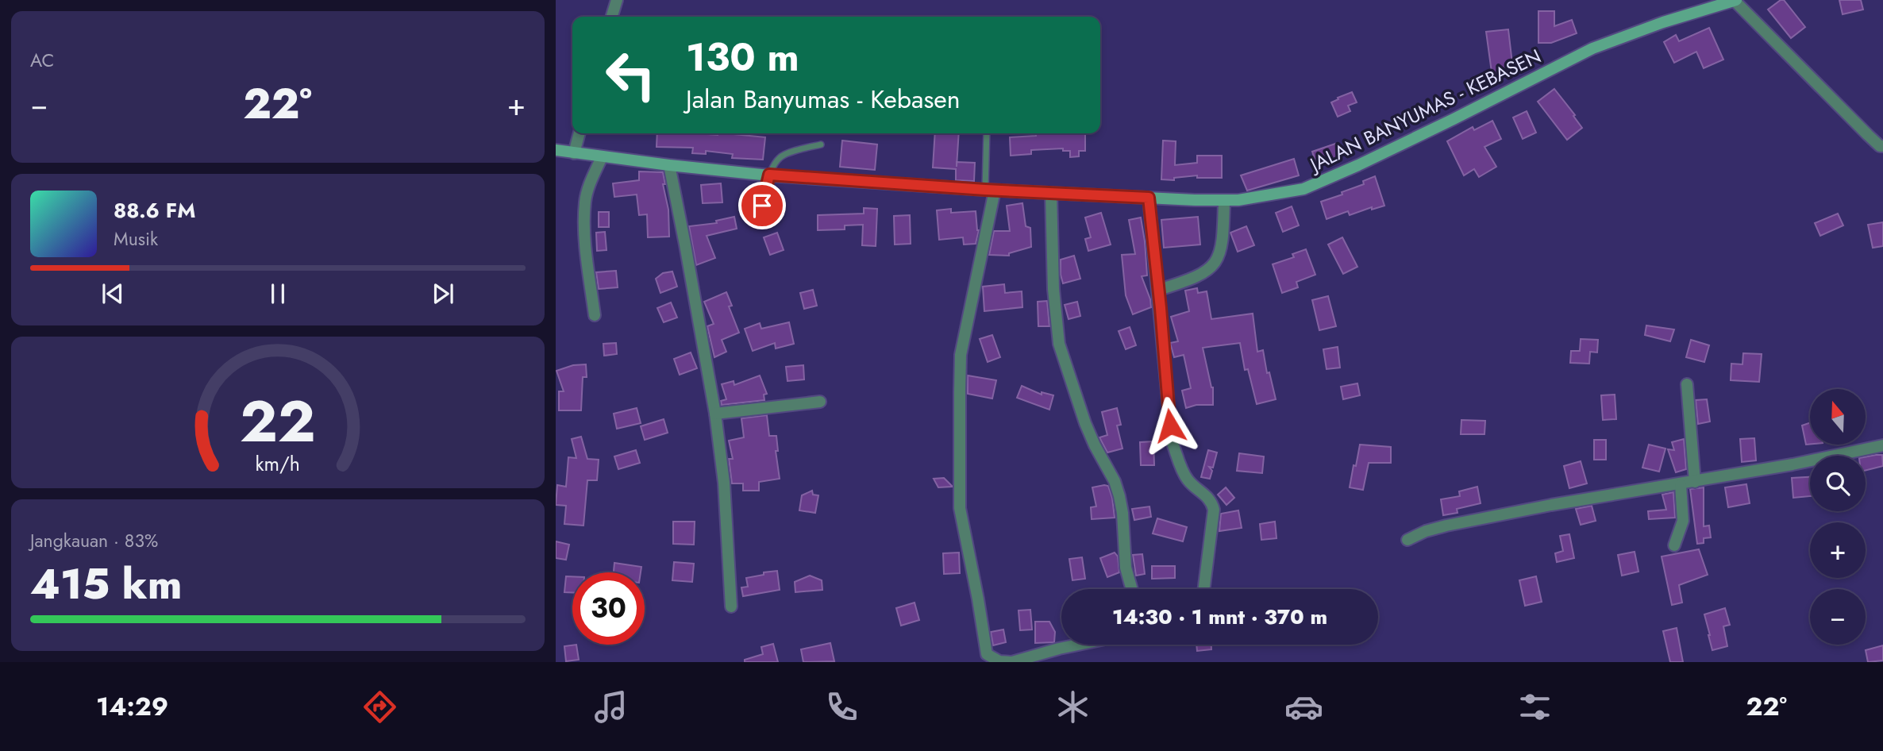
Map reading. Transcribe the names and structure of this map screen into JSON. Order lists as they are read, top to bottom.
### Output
{
  "streets": {
    "main road": ["JALAN BANYUMAS - KEBASEN"]
  },
  "north": "top",
  "page": {
    "tile": [
      "AC",
      ["Jangkauan · 83%", "415 km"]
    ],
    "turn": ["130 m", "Jalan Banyumas - Kebasen"],
    "heat": ["−", "22°", "+"],
    "song": ["88.6 FM", "Musik"],
    "map_buttons": ["+", "−"],
    "limit": "30",
    "trip": "14:30 · 1 mnt · 370 m",
    "tabs": ["14:29", "22°"],
    "gauge": ["22", "km/h"]
  }
}
